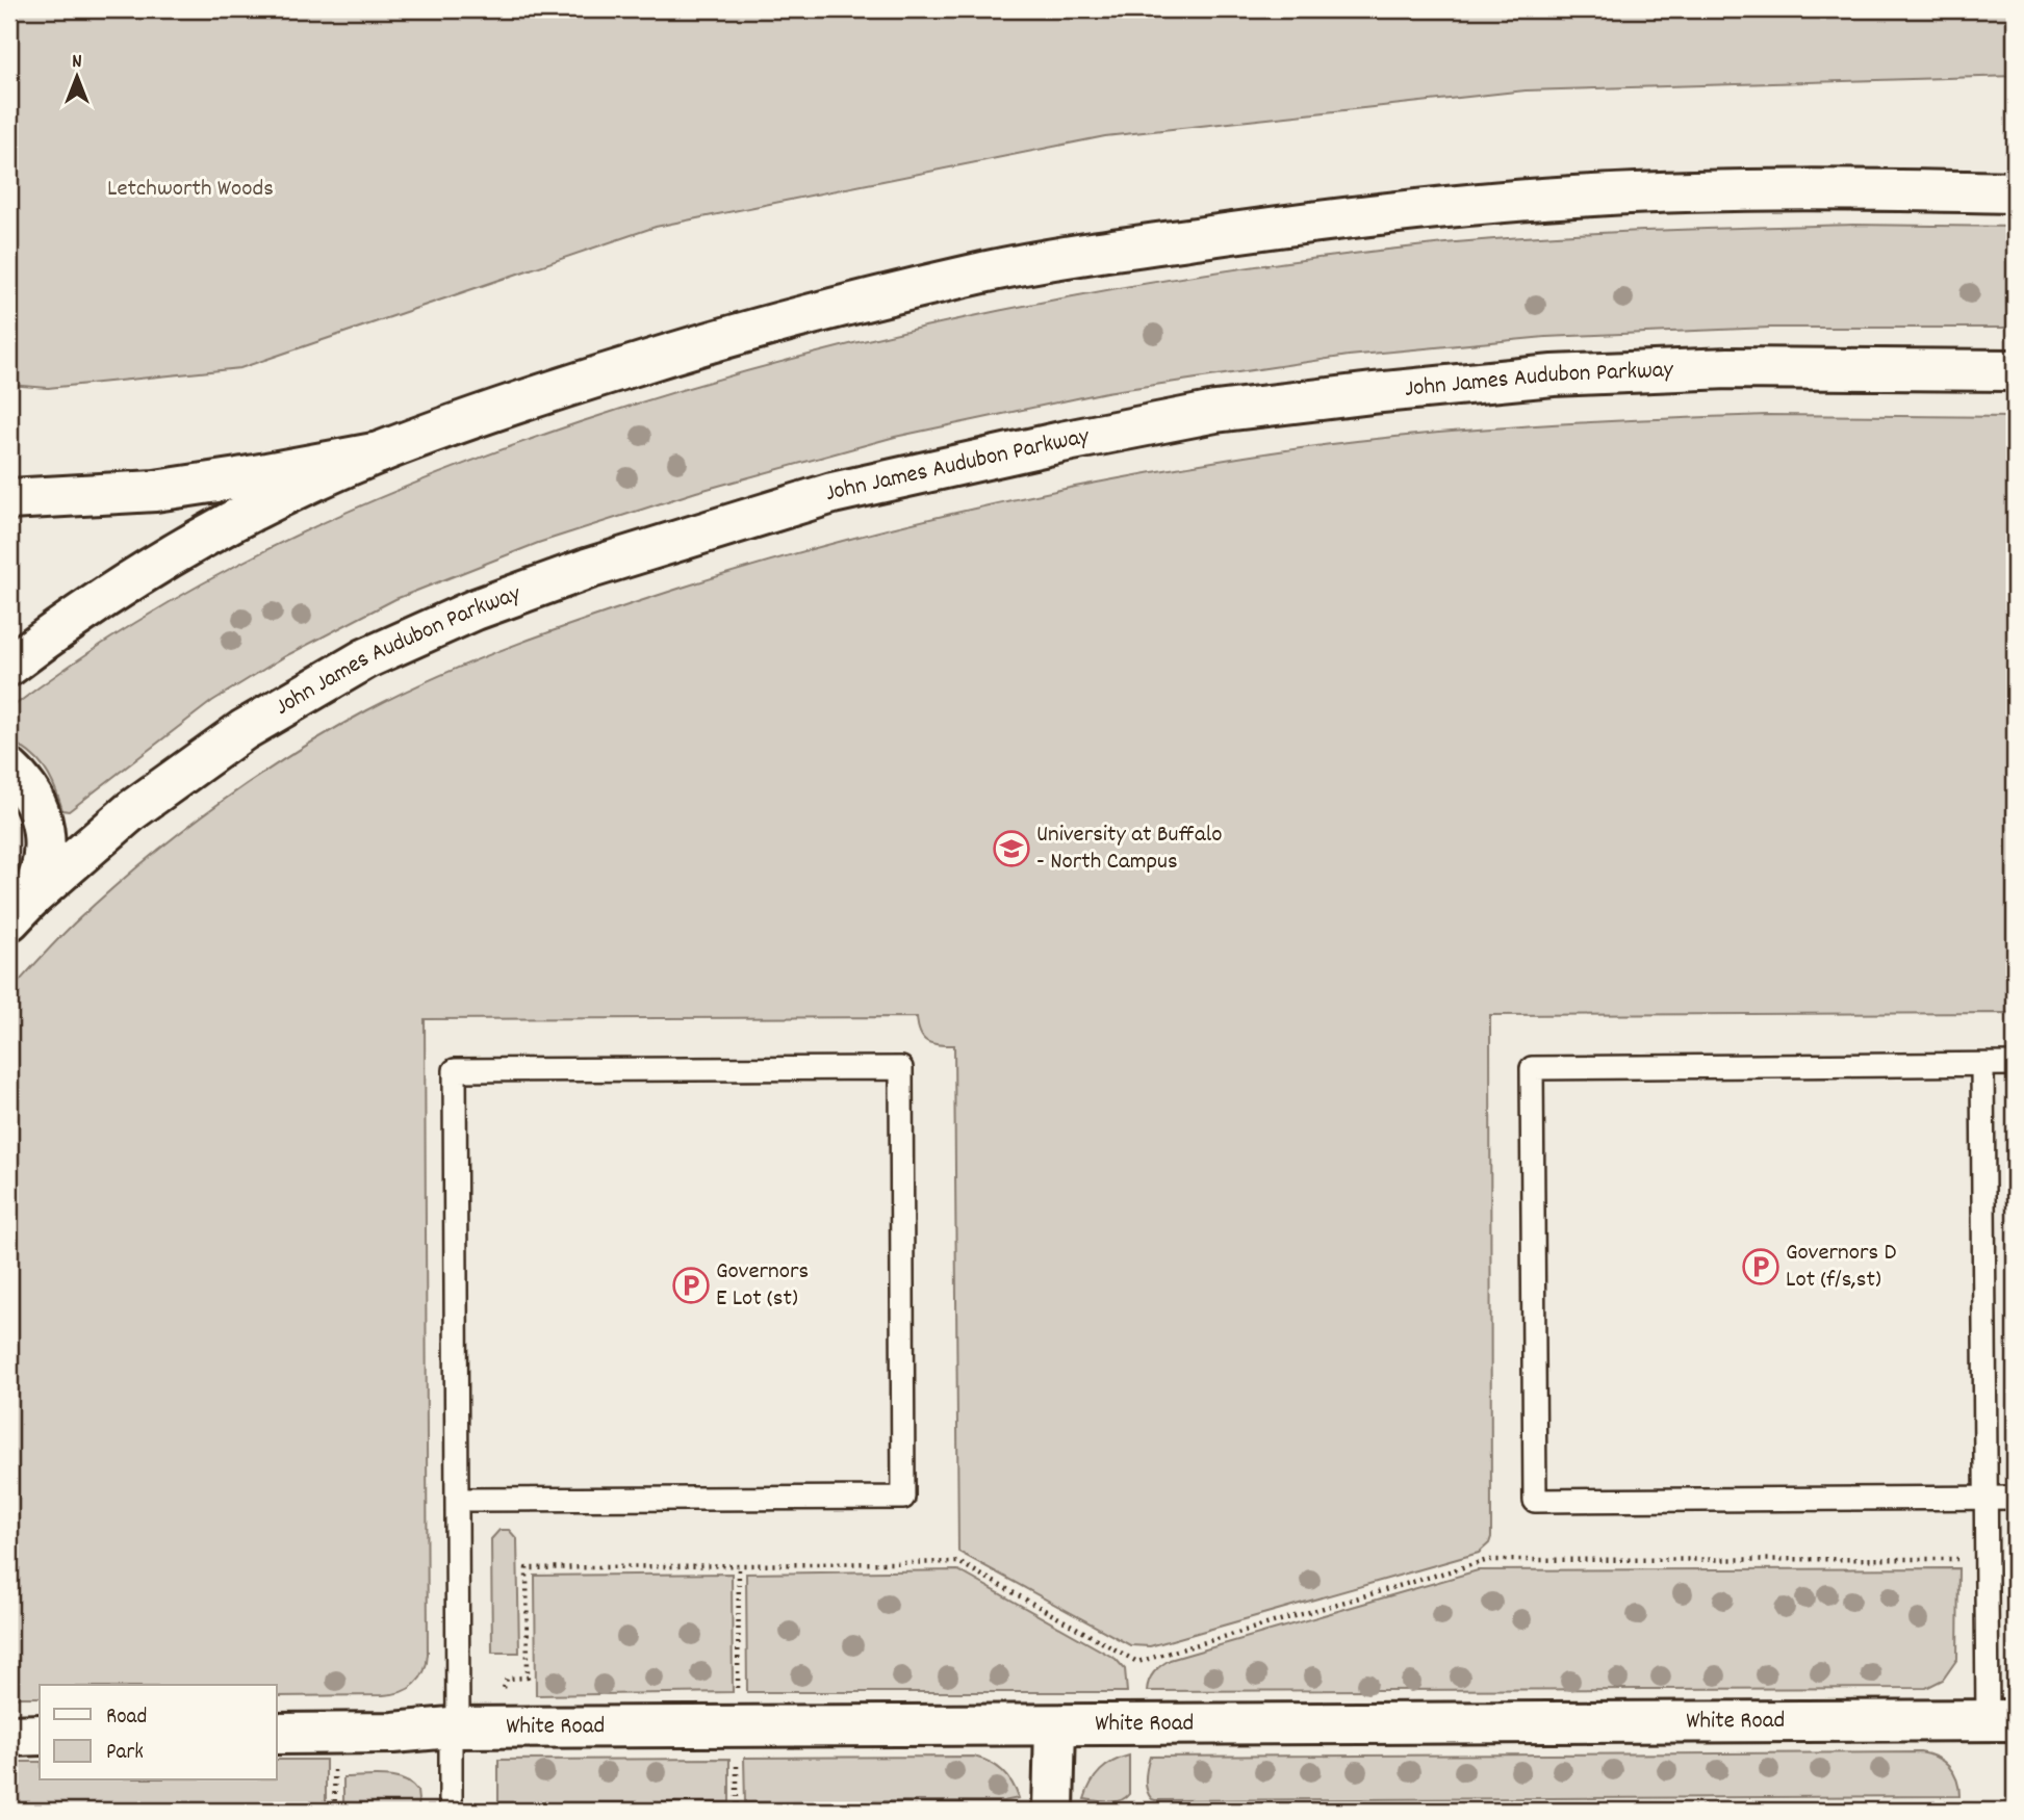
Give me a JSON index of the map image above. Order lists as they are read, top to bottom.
{
  "streets": {
    "main road": ["John James Audubon Parkway", "White Road"]
  },
  "parks": ["Letchworth Woods"],
  "places": {
    "school or university": ["University at Buffalo - North Campus"],
    "parking": ["Governors D Lot (f/s,st)", "Governors E Lot (st)"]
  },
  "legend": ["Road", "Park"],
  "north": "top"
}
